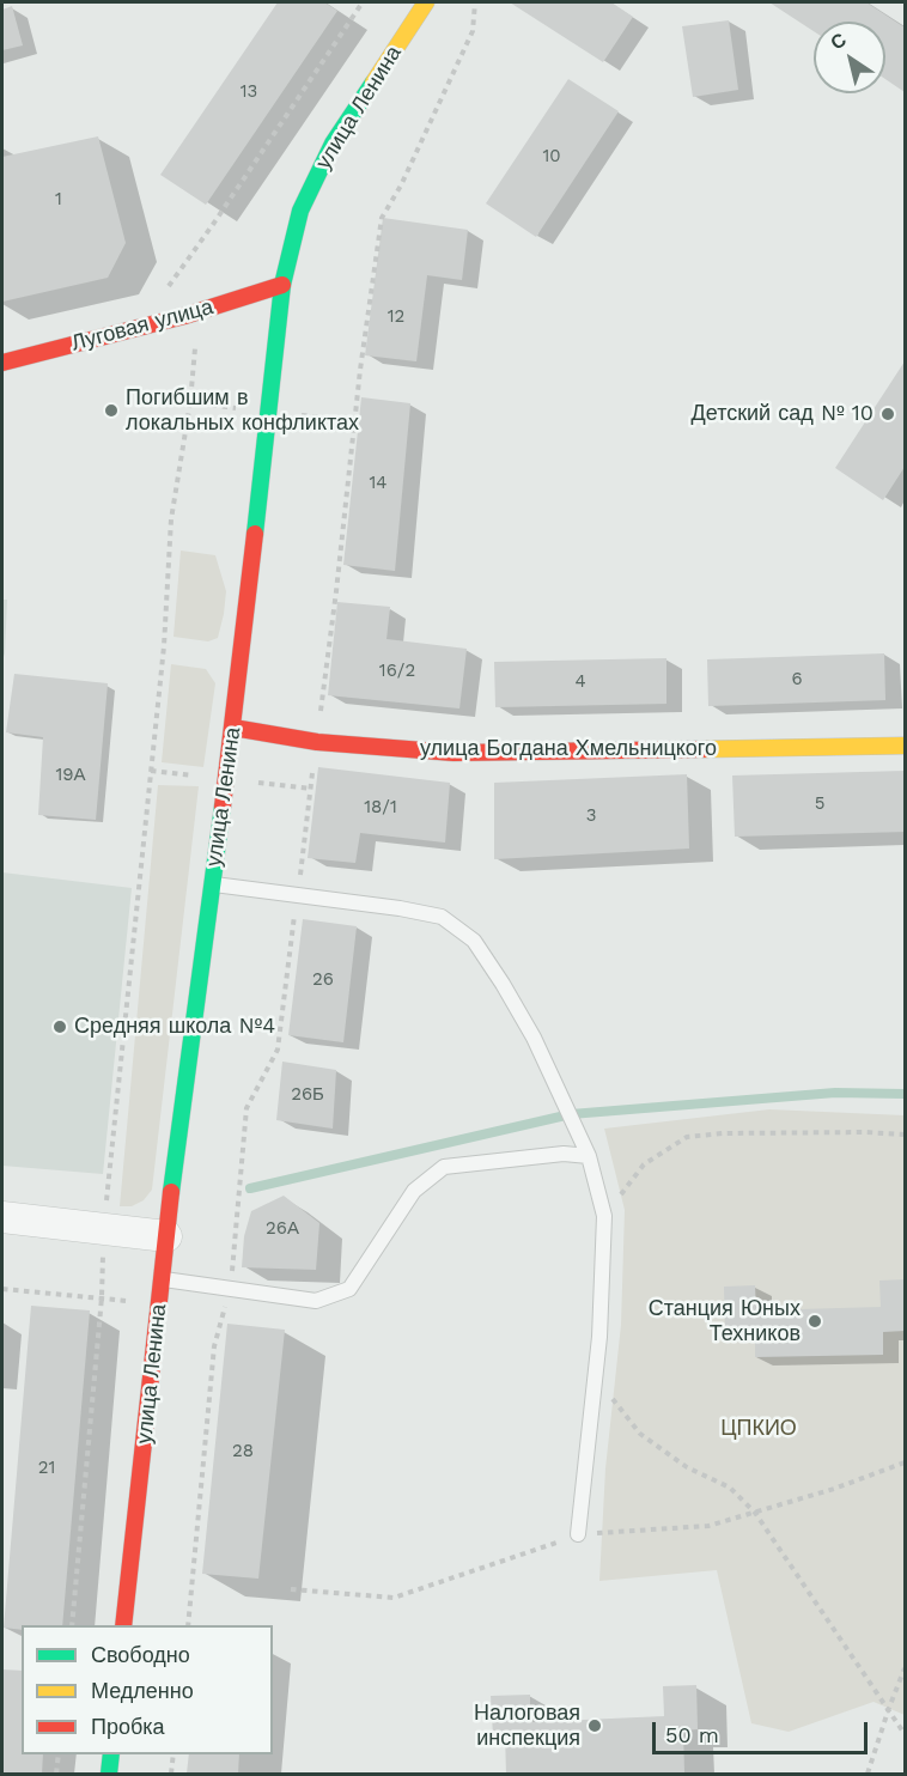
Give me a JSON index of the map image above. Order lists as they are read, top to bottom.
{
  "streets": {
    "street": ["улица Ленина", "Луговая улица", "улица Богдана Хмельницкого"]
  },
  "crossings": [
    ["улица Ленина", "Луговая улица"],
    ["улица Ленина", "улица Богдана Хмельницкого"]
  ],
  "parks": ["ЦПКИО"],
  "places": [
    "Погибшим в локальных конфликтах",
    "Детский сад № 10",
    "Средняя школа №4",
    "Станция Юных Техников",
    "Налоговая инспекция"
  ],
  "house_numbers": [
    "13",
    "10",
    "1",
    "12",
    "14",
    "16/2",
    "6",
    "4",
    "19А",
    "5",
    "18/1",
    "3",
    "26",
    "26Б",
    "26А",
    "28",
    "21"
  ],
  "legend": ["Свободно", "Медленно", "Пробка"],
  "scale_bar": "50 m",
  "north": "top left"
}
